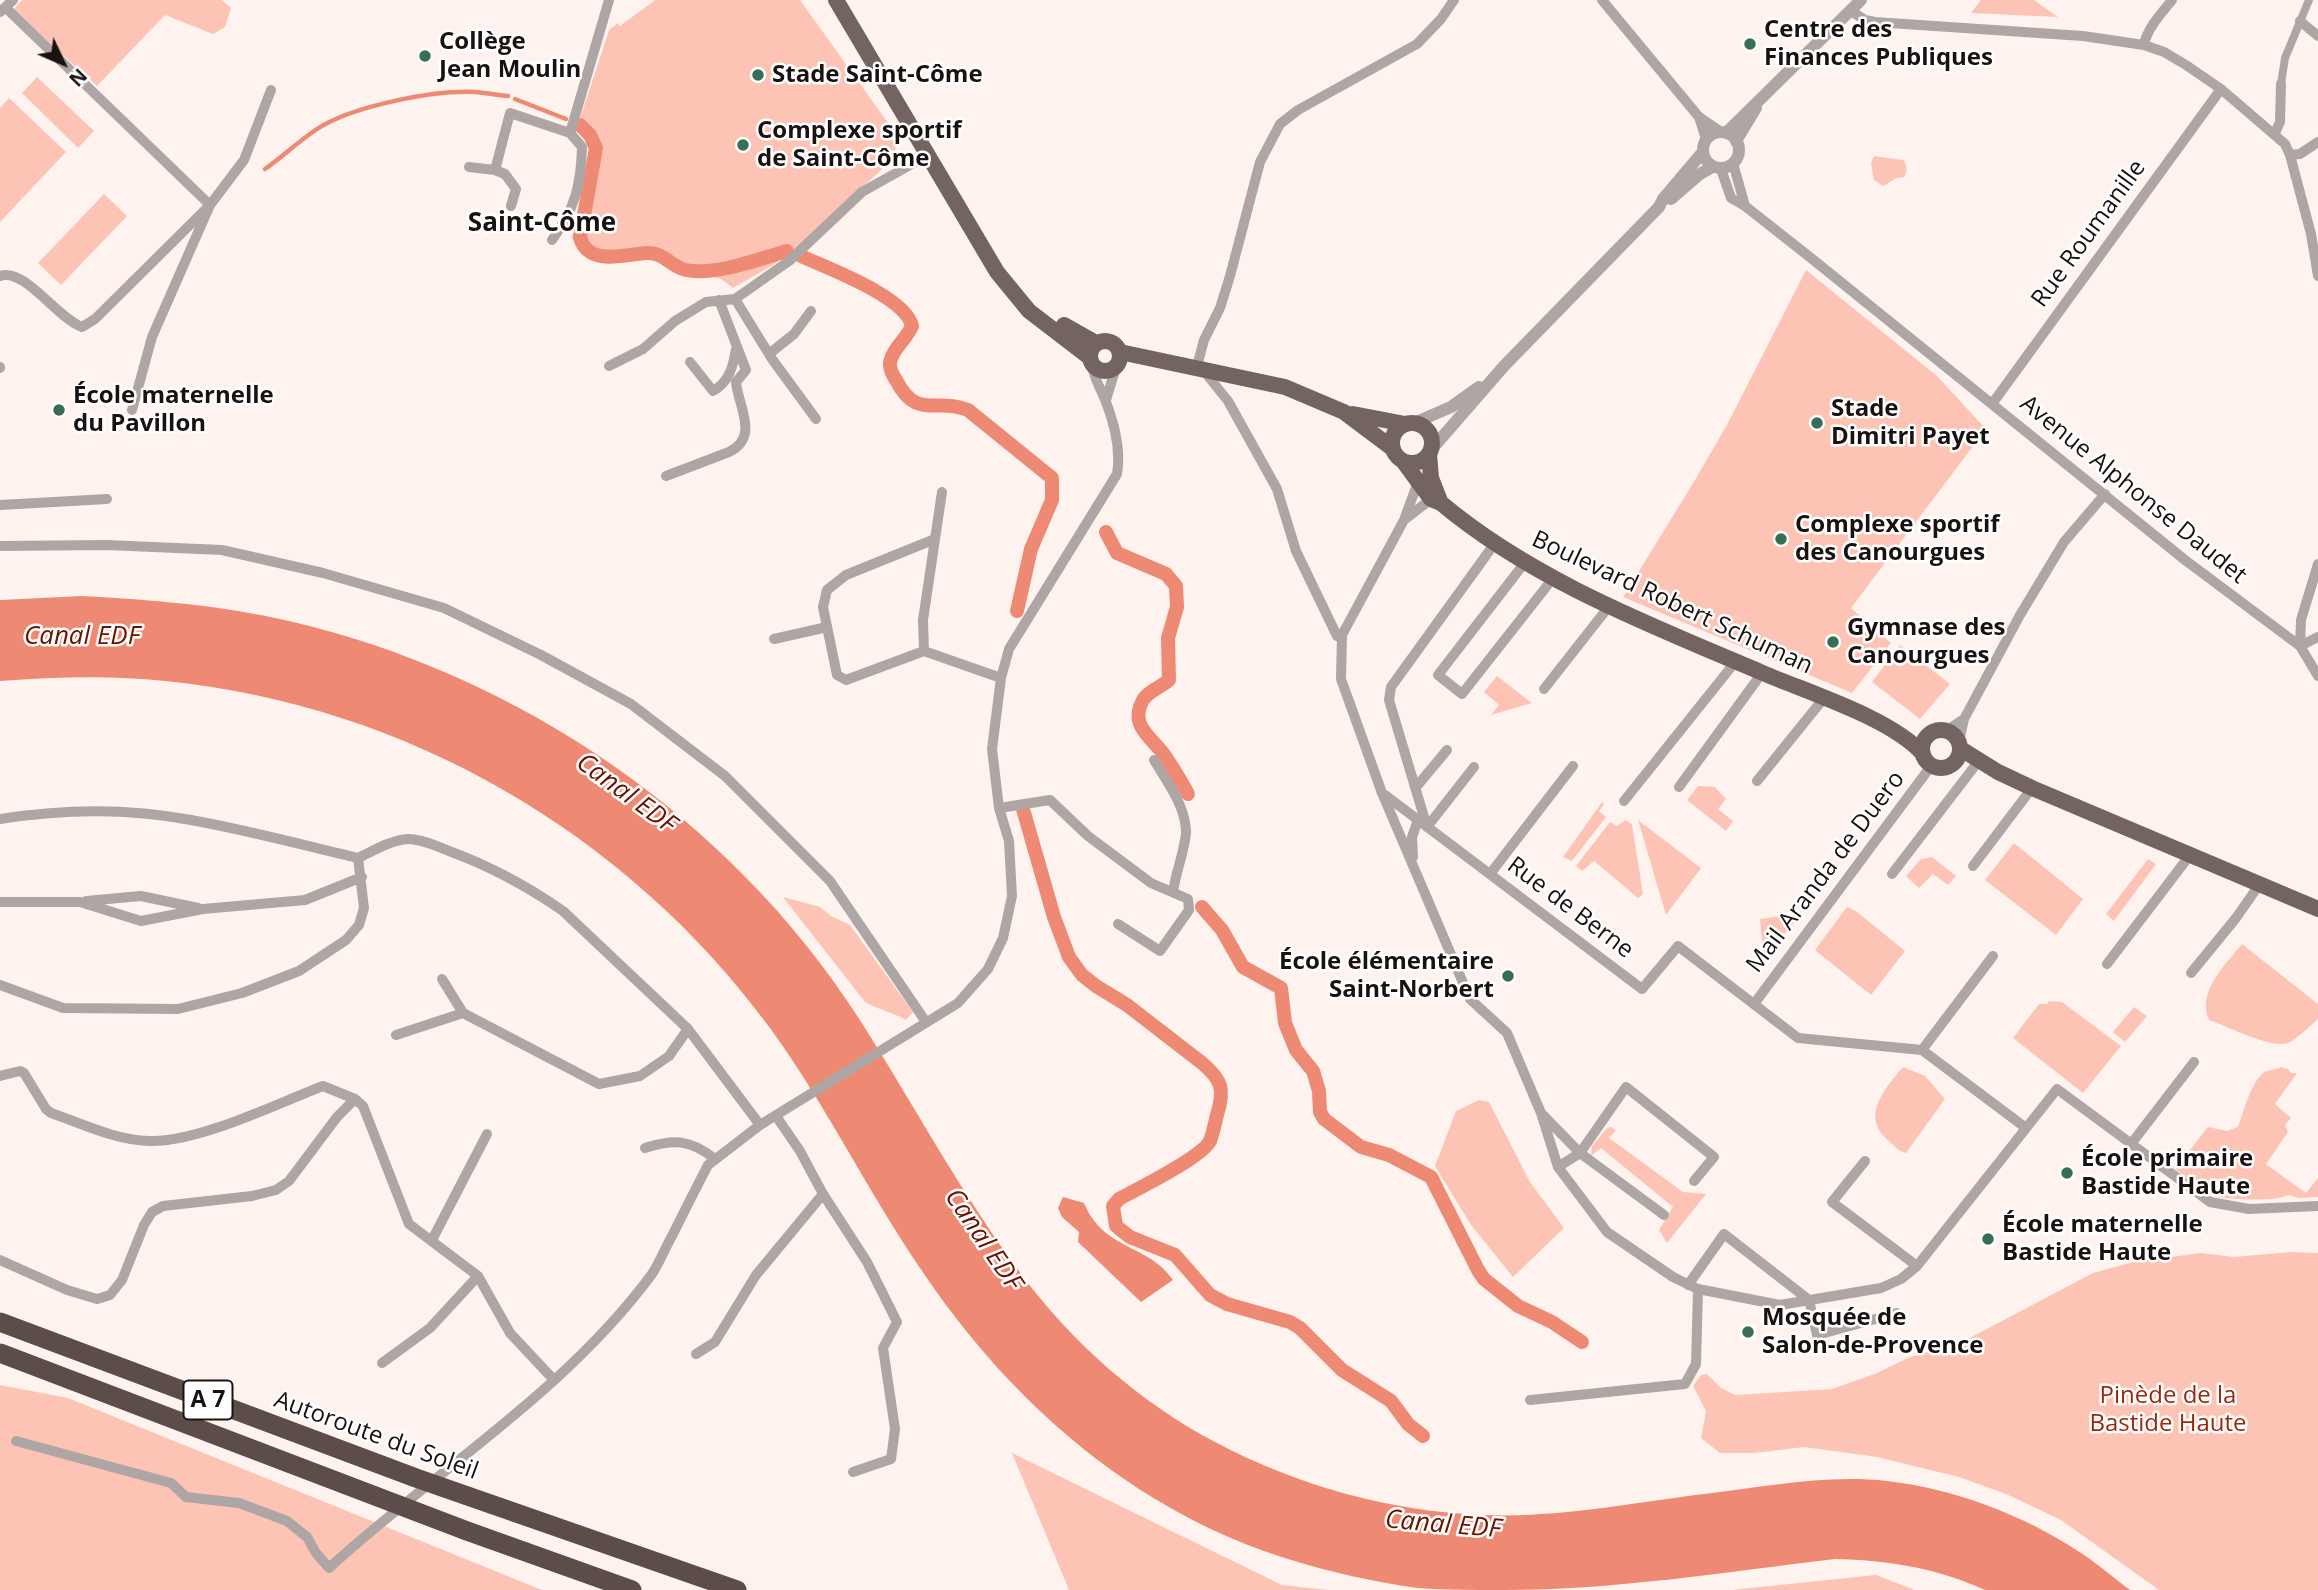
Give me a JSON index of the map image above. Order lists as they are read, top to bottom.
{
  "streets": {
    "highway": ["A 7", "Autoroute du Soleil"],
    "main road": ["Boulevard Robert Schuman"],
    "street": [
      "Rue Roumanille",
      "Avenue Alphonse Daudet",
      "Mail Aranda de Duero",
      "Rue de Berne"
    ]
  },
  "crossings": [
    ["Rue Roumanille", "Avenue Alphonse Daudet"],
    ["Boulevard Robert Schuman", "Mail Aranda de Duero"],
    ["Mail Aranda de Duero", "Rue de Berne"]
  ],
  "districts": ["Saint-Côme"],
  "water": ["Canal EDF"],
  "parks": ["Pinède de la Bastide Haute"],
  "places": [
    "Centre des Finances Publiques",
    "Collège Jean Moulin",
    "Stade Saint-Côme",
    "Complexe sportif de Saint-Côme",
    "École maternelle du Pavillon",
    "Stade Dimitri Payet",
    "Complexe sportif des Canourgues",
    "Gymnase des Canourgues",
    "École élémentaire Saint-Norbert",
    "École primaire Bastide Haute",
    "École maternelle Bastide Haute",
    "Mosquée de Salon-de-Provence"
  ],
  "north": "bottom right"
}
